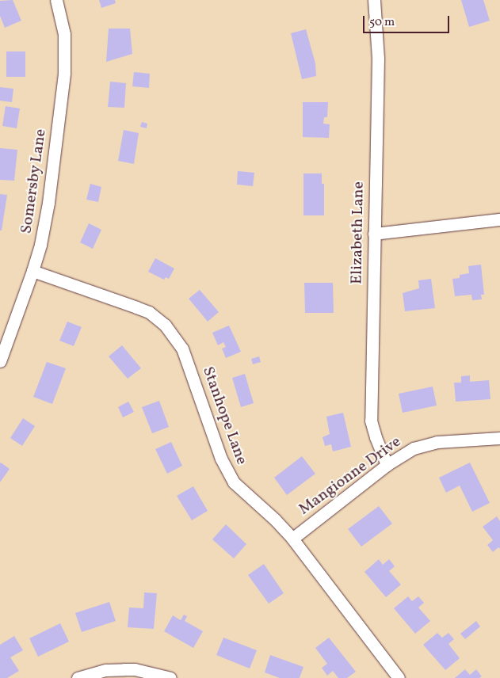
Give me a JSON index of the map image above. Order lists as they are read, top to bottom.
{
  "streets": {
    "street": [
      "Somersby Lane",
      "Elizabeth Lane",
      "Stanhope Lane",
      "Mangionne Drive"
    ]
  },
  "crossings": [
    ["Somersby Lane", "Stanhope Lane"],
    ["Elizabeth Lane", "Mangionne Drive"],
    ["Stanhope Lane", "Mangionne Drive"]
  ],
  "scale_bar": "50 m"
}
